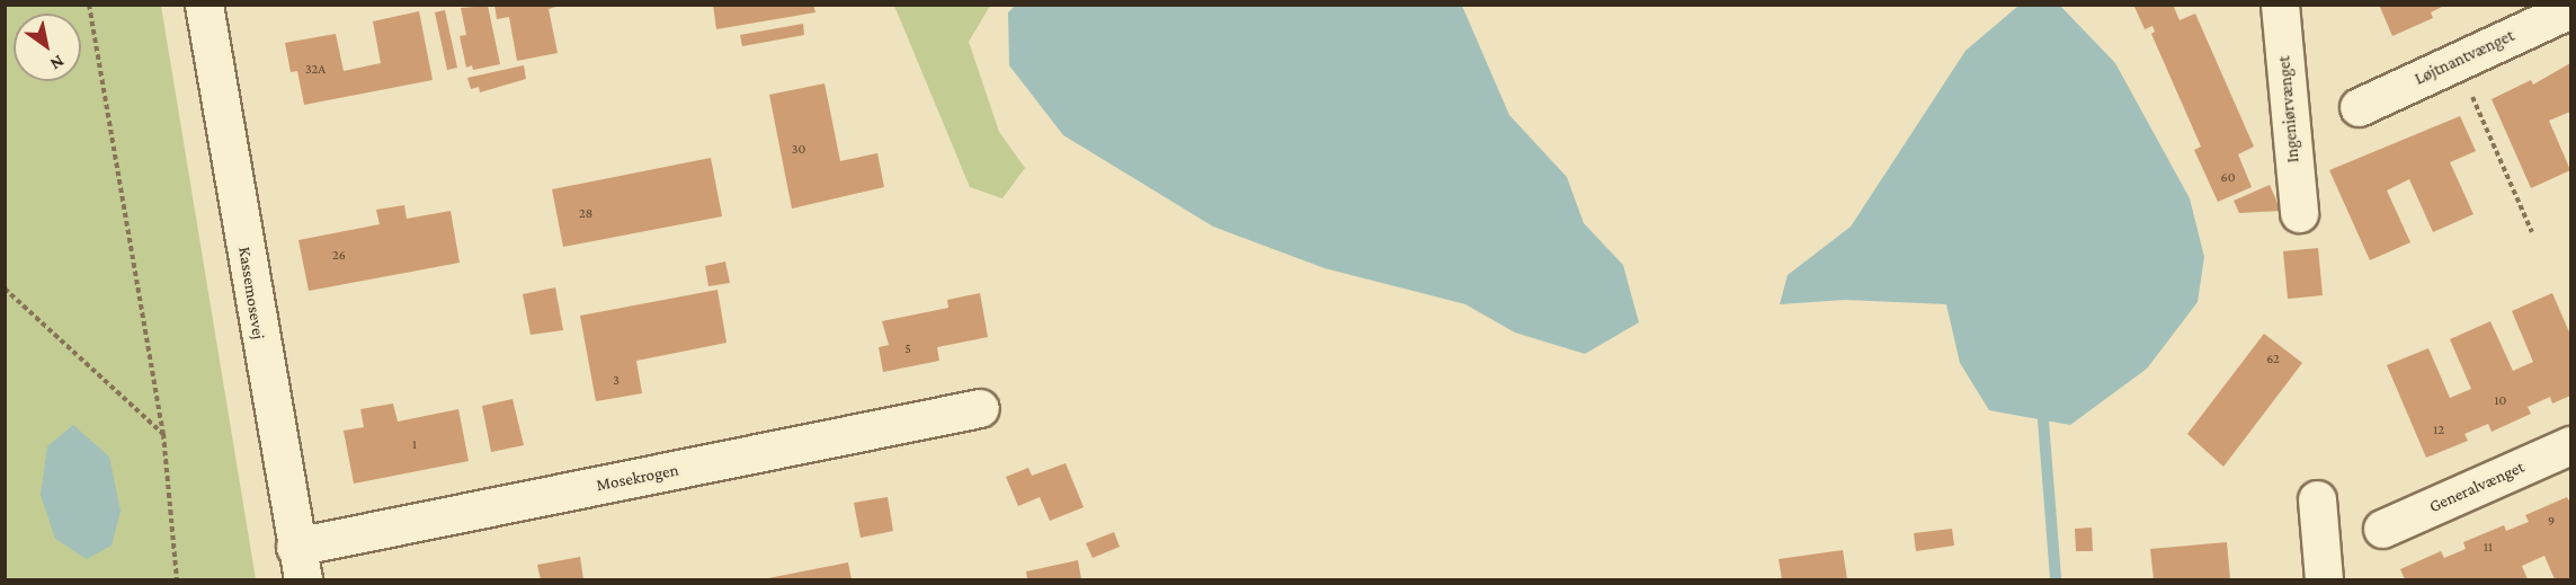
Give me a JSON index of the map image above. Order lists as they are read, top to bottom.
{
  "streets": {
    "street": [
      "Løjtnantvænget",
      "Ingeniørvænget",
      "Kassemosevej",
      "Mosekrogen",
      "Generalvænget"
    ]
  },
  "crossings": [
    ["Kassemosevej", "Mosekrogen"]
  ],
  "house_numbers": [
    "32A",
    "30",
    "60",
    "28",
    "26",
    "5",
    "62",
    "3",
    "10",
    "12",
    "1",
    "9",
    "11"
  ],
  "north": "bottom right"
}
